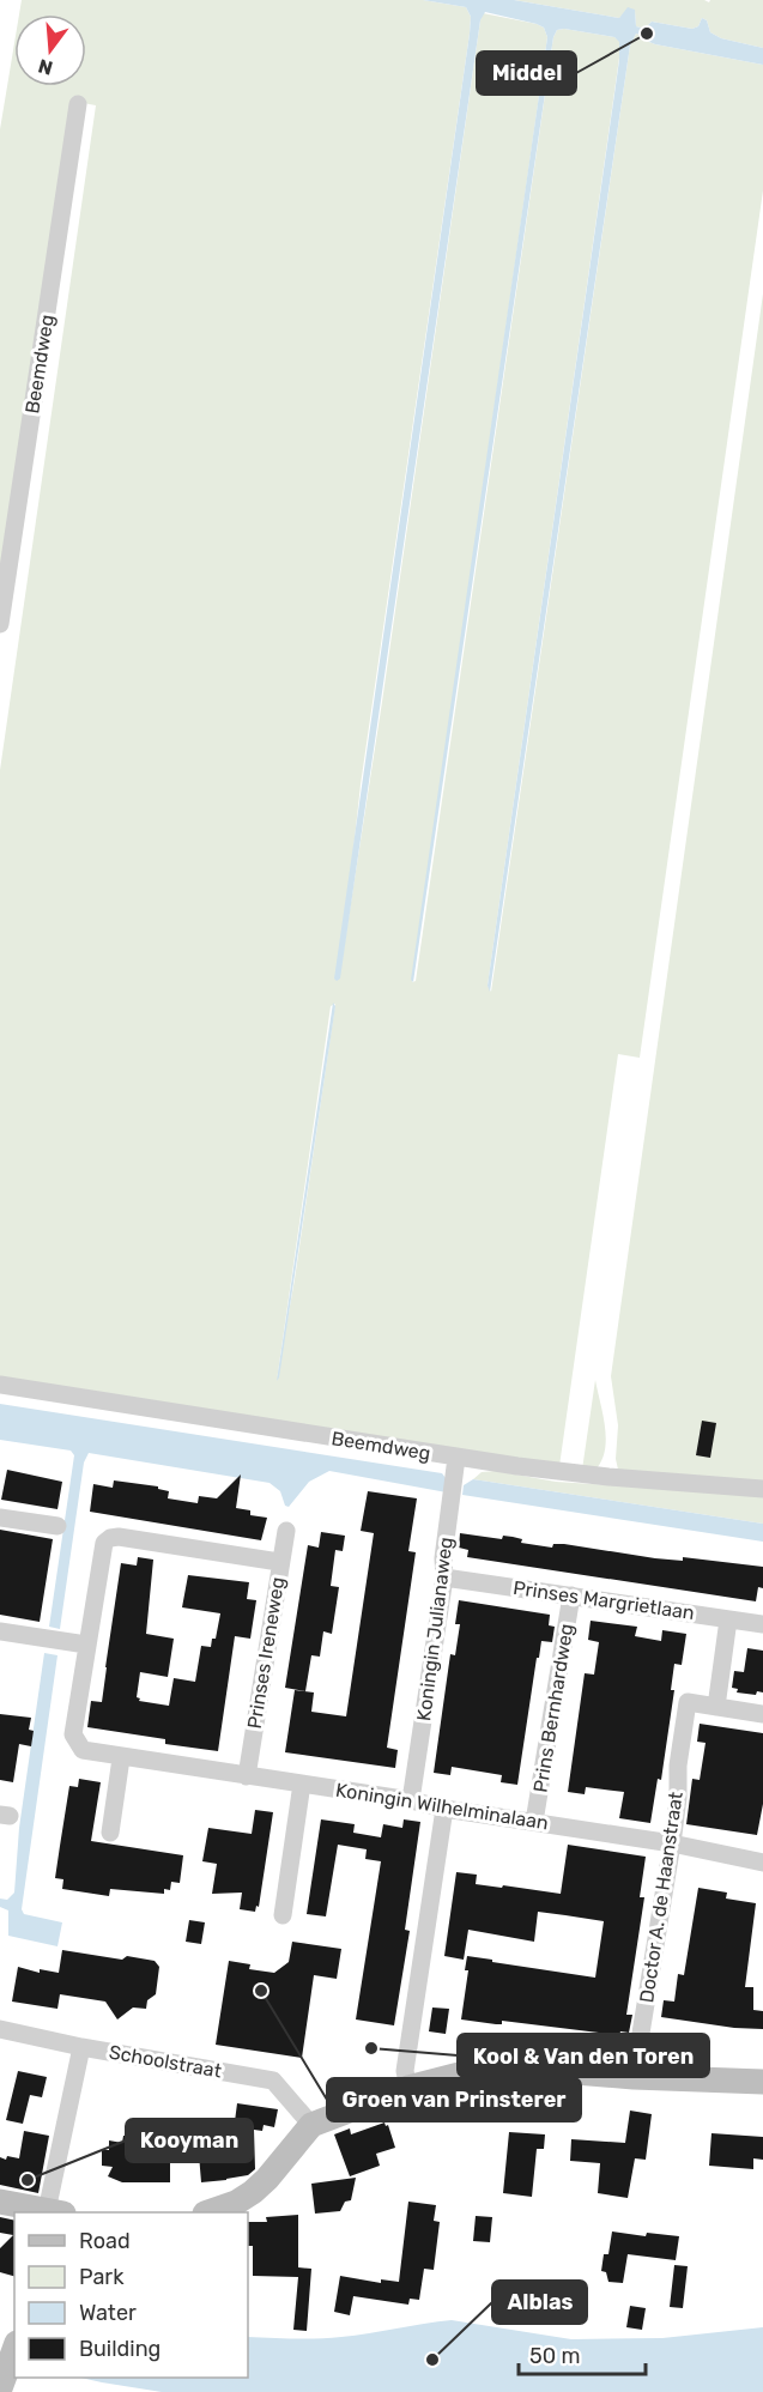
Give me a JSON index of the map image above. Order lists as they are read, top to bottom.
{
  "streets": {
    "street": [
      "Beemdweg",
      "Prinses Margrietlaan",
      "Koningin Julianaweg",
      "Prinses Ireneweg",
      "Prins Bernhardweg",
      "Koningin Wilhelminalaan",
      "Doctor A. de Haanstraat",
      "Schoolstraat"
    ]
  },
  "crossings": [
    ["Beemdweg", "Koningin Julianaweg"],
    ["Prinses Margrietlaan", "Koningin Julianaweg"],
    ["Prinses Margrietlaan", "Prins Bernhardweg"],
    ["Koningin Julianaweg", "Koningin Wilhelminalaan"],
    ["Prinses Ireneweg", "Koningin Wilhelminalaan"],
    ["Prins Bernhardweg", "Koningin Wilhelminalaan"],
    ["Koningin Wilhelminalaan", "Doctor A. de Haanstraat"]
  ],
  "places": [
    "Middel",
    "Groen van Prinsterer",
    "Kool & Van den Toren",
    "Kooyman",
    "Alblas"
  ],
  "legend": [
    "Road",
    "Park",
    "Water",
    "Building"
  ],
  "scale_bar": "50 m",
  "north": "bottom"
}
